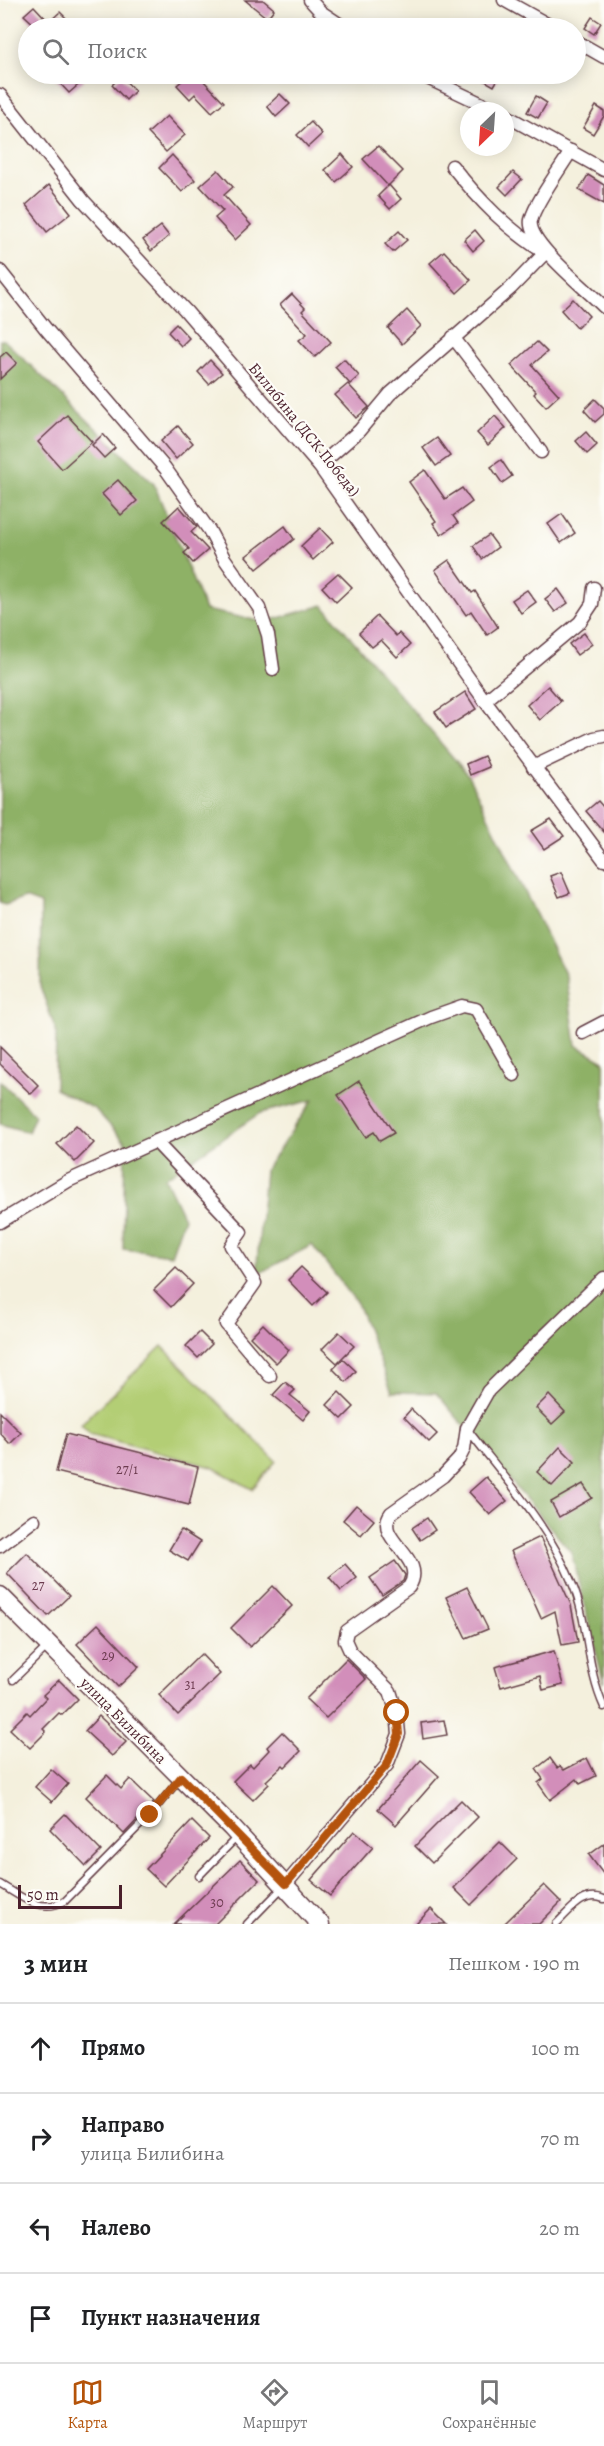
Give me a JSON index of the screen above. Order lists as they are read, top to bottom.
{
  "streets": {
    "main road": ["улица Билибина"],
    "street": ["Билибина (ДСК Победа)"]
  },
  "house_numbers": [
    "27/1",
    "27",
    "29",
    "31",
    "30"
  ],
  "scale_bar": "50 m",
  "north": "bottom left",
  "page": {
    "search": "Поиск",
    "scale": "50 m",
    "heading": ["3 мин", "Пешком · 190 m"],
    "list": [
      ["Прямо", "100 m"],
      ["Направо", "улица Билибина", "70 m"],
      ["Налево", "20 m"],
      "Пункт назначения"
    ],
    "nav": ["Карта", "Маршрут", "Сохранённые"]
  }
}
